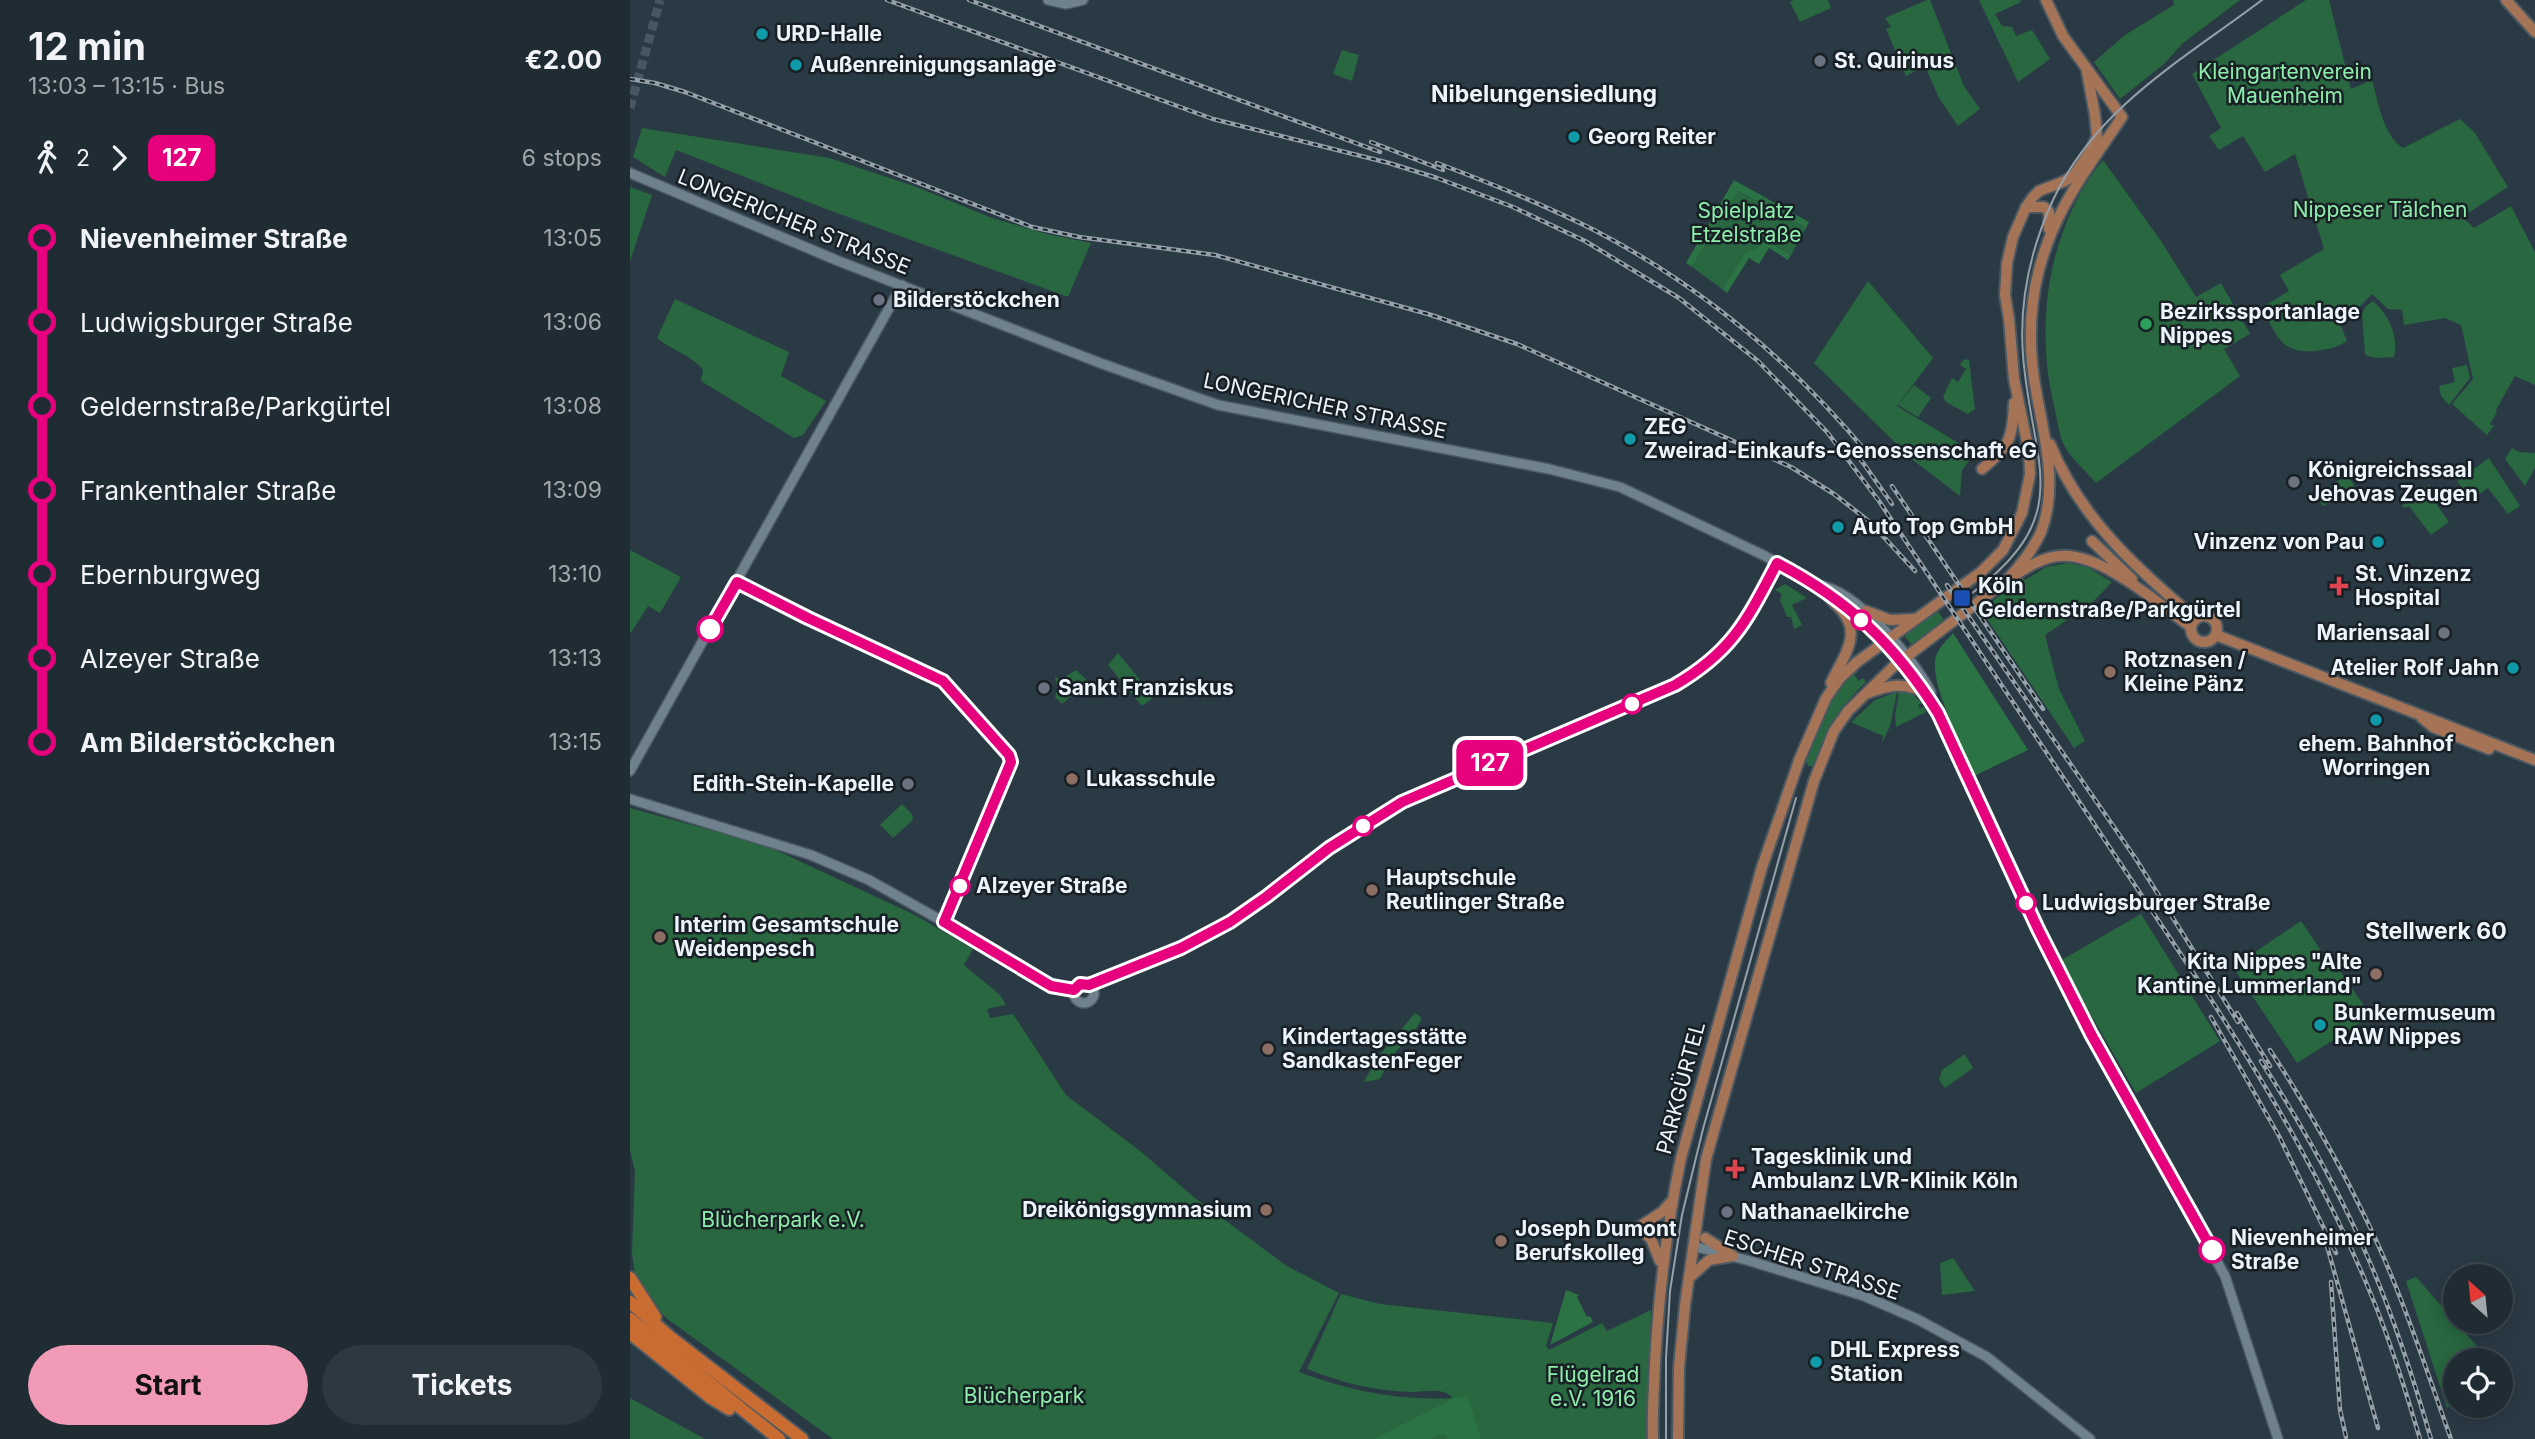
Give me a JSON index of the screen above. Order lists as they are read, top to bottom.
{
  "streets": {
    "main road": ["PARKGÜRTEL"],
    "street": ["LONGERICHER STRASSE", "ESCHER STRASSE"]
  },
  "crossings": [
    ["LONGERICHER STRASSE", "PARKGÜRTEL"],
    ["PARKGÜRTEL", "ESCHER STRASSE"]
  ],
  "districts": ["Nibelungensiedlung", "Stellwerk 60"],
  "parks": [
    "Kleingartenverein Mauenheim",
    "Nippeser Tälchen",
    "Spielplatz Etzelstraße",
    "Blücherpark e.V.",
    "Flügelrad e.V. 1916",
    "Blücherpark"
  ],
  "places": {
    "other": [
      "URD-Halle",
      "St. Quirinus",
      "Außenreinigungsanlage",
      "Georg Reiter",
      "Bilderstöckchen",
      "Bezirkssportanlage Nippes",
      "ZEG Zweirad-Einkaufs-Genossenschaft eG",
      "Königreichssaal Jehovas Zeugen",
      "Auto Top GmbH",
      "Vinzenz von Pau",
      "Mariensaal",
      "Atelier Rolf Jahn",
      "Rotznasen / Kleine Pänz",
      "Sankt Franziskus",
      "ehem. Bahnhof Worringen",
      "Lukasschule",
      "Edith-Stein-Kapelle",
      "Alzeyer Straße",
      "Hauptschule Reutlinger Straße",
      "Ludwigsburger Straße",
      "Interim Gesamtschule Weidenpesch",
      "Kita Nippes \"Alte Kantine Lummerland\"",
      "Bunkermuseum RAW Nippes",
      "Kindertagesstätte SandkastenFeger",
      "Dreikönigsgymnasium",
      "Nathanaelkirche",
      "Joseph Dumont Berufskolleg",
      "Nievenheimer Straße",
      "DHL Express Station"
    ],
    "health": ["St. Vinzenz Hospital", "Tagesklinik und Ambulanz LVR-Klinik Köln"],
    "transit": ["Köln Geldernstraße/Parkgürtel"]
  },
  "lines": ["bus line 127"],
  "north": "top left",
  "page": {
    "heading": ["12 min", "13:03 – 13:15 · Bus", "€2.00"],
    "on_map": "127",
    "legs": ["2", "127", "6 stops"],
    "list": [
      {
        "name": "Nievenheimer Straße",
        "value": "13:05"
      },
      {
        "name": "Ludwigsburger Straße",
        "value": "13:06"
      },
      {
        "name": "Geldernstraße/Parkgürtel",
        "value": "13:08"
      },
      {
        "name": "Frankenthaler Straße",
        "value": "13:09"
      },
      {
        "name": "Ebernburgweg",
        "value": "13:10"
      },
      {
        "name": "Alzeyer Straße",
        "value": "13:13"
      },
      {
        "name": "Am Bilderstöckchen",
        "value": "13:15"
      }
    ],
    "buttons": ["Start", "Tickets"]
  }
}
